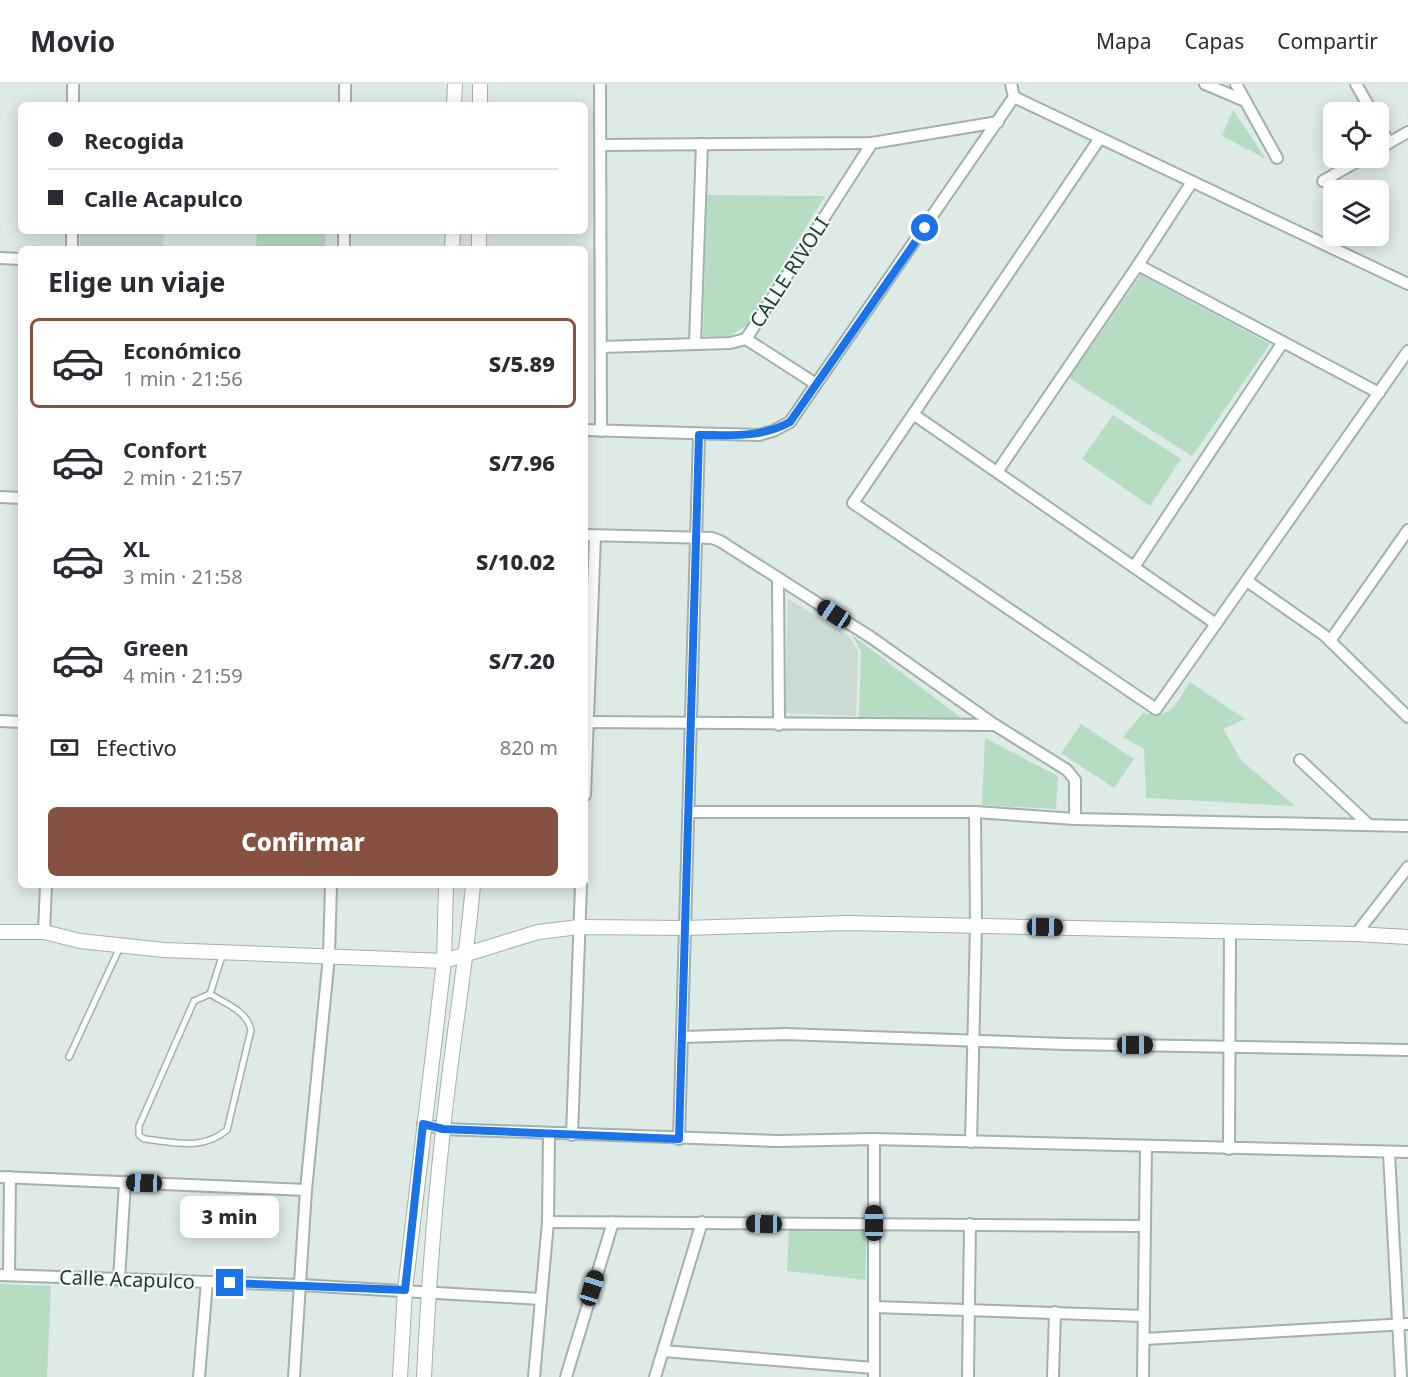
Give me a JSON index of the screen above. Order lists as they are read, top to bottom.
{
  "streets": {
    "street": ["CALLE RIVOLI", "Calle Acapulco"]
  },
  "page": {
    "header": "Movio",
    "nav": ["Mapa", "Capas", "Compartir"],
    "banner": ["Recogida", "Calle Acapulco"],
    "heading": "Elige un viaje",
    "list": [
      {
        "name": "Económico",
        "note": "1 min · 21:56",
        "value": "S/5.89"
      },
      {
        "name": "Confort",
        "note": "2 min · 21:57",
        "value": "S/7.96"
      },
      {
        "name": "XL",
        "note": "3 min · 21:58",
        "value": "S/10.02"
      },
      {
        "name": "Green",
        "note": "4 min · 21:59",
        "value": "S/7.20"
      }
    ],
    "pay": ["Efectivo", "820 m"],
    "buttons": "Confirmar",
    "bubble": "3 min"
  }
}
